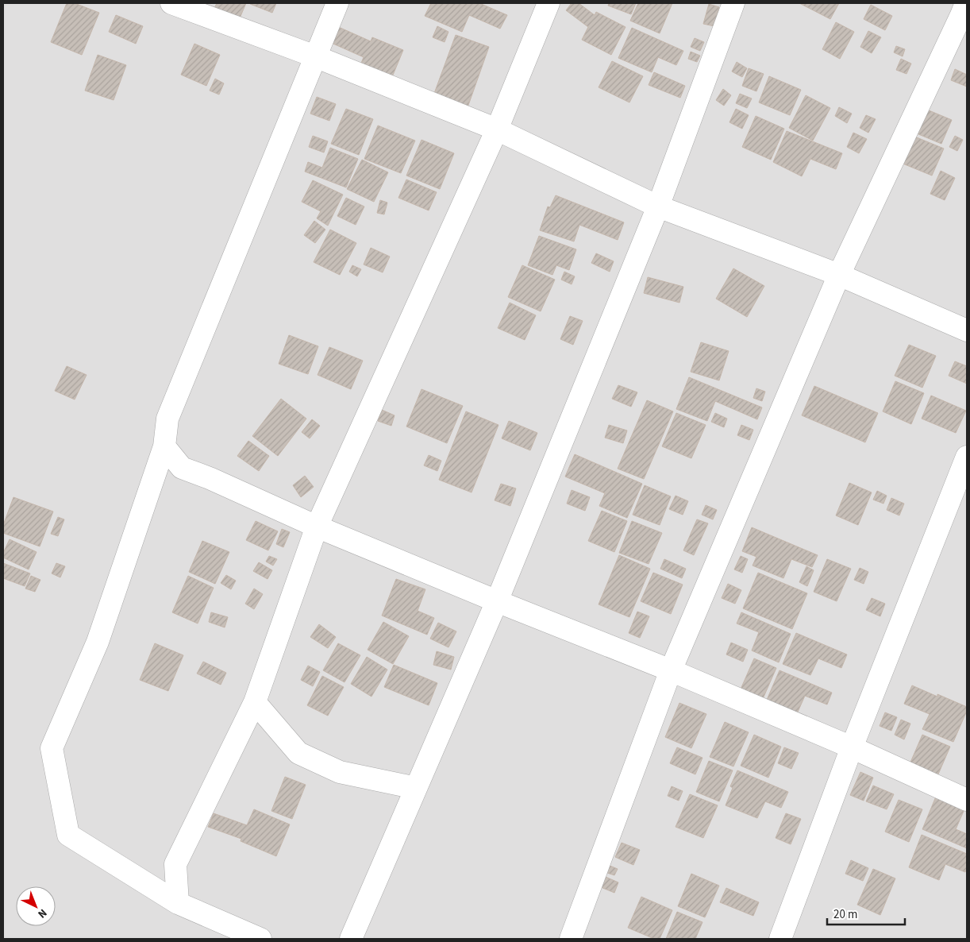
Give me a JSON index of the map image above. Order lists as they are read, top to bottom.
{
  "scale_bar": "20 m",
  "north": "bottom right"
}
